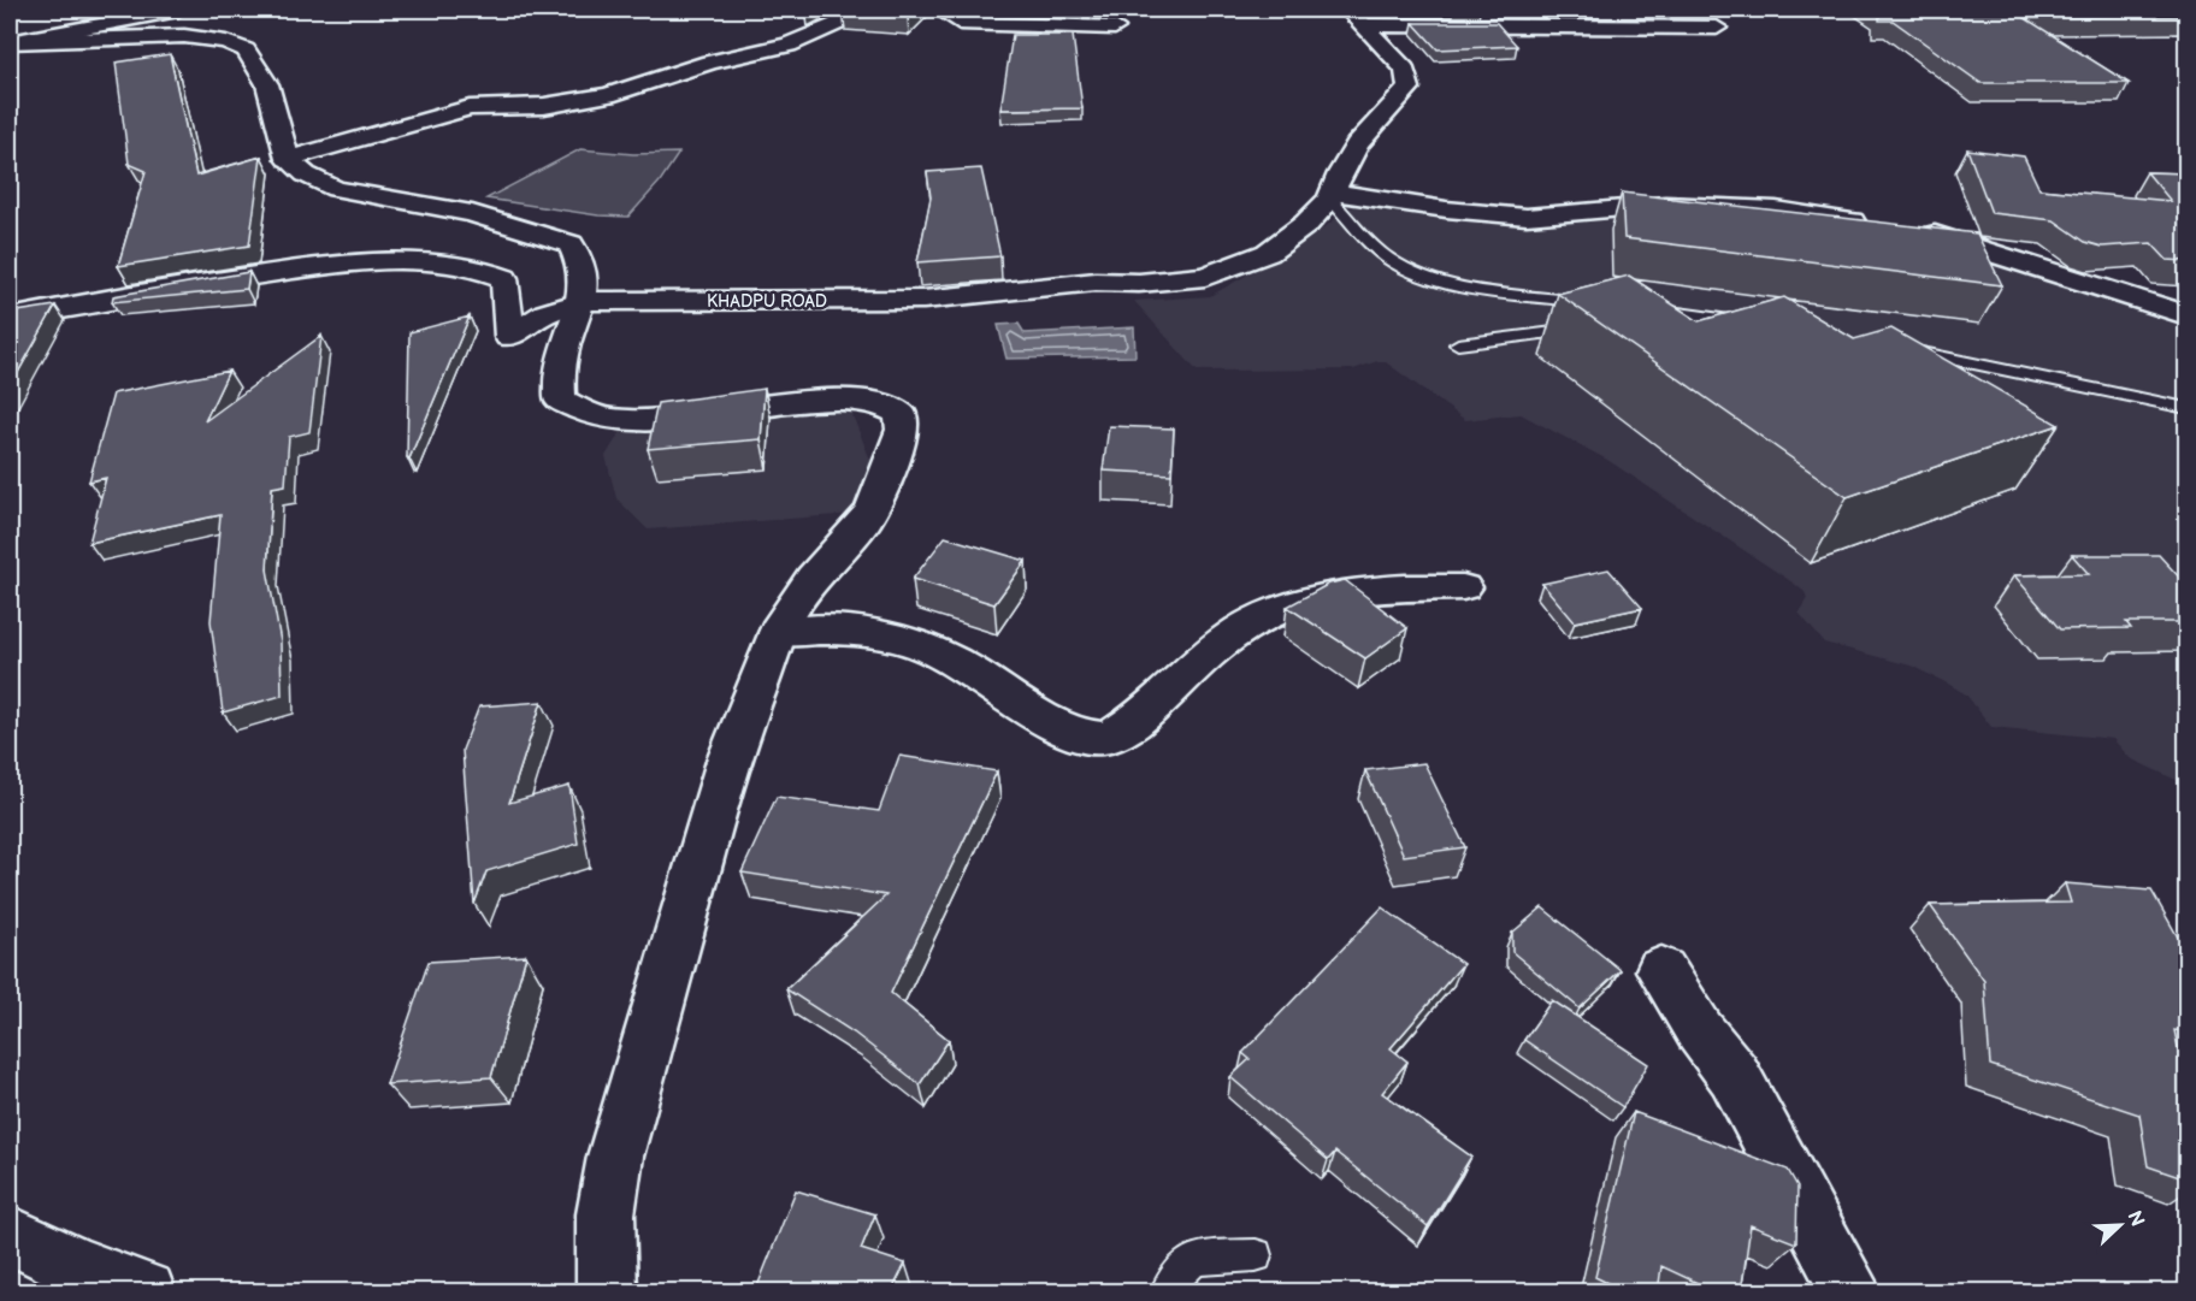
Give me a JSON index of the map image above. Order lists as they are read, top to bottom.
{
  "streets": {
    "street": ["KHADPU ROAD"]
  },
  "north": "top right"
}
